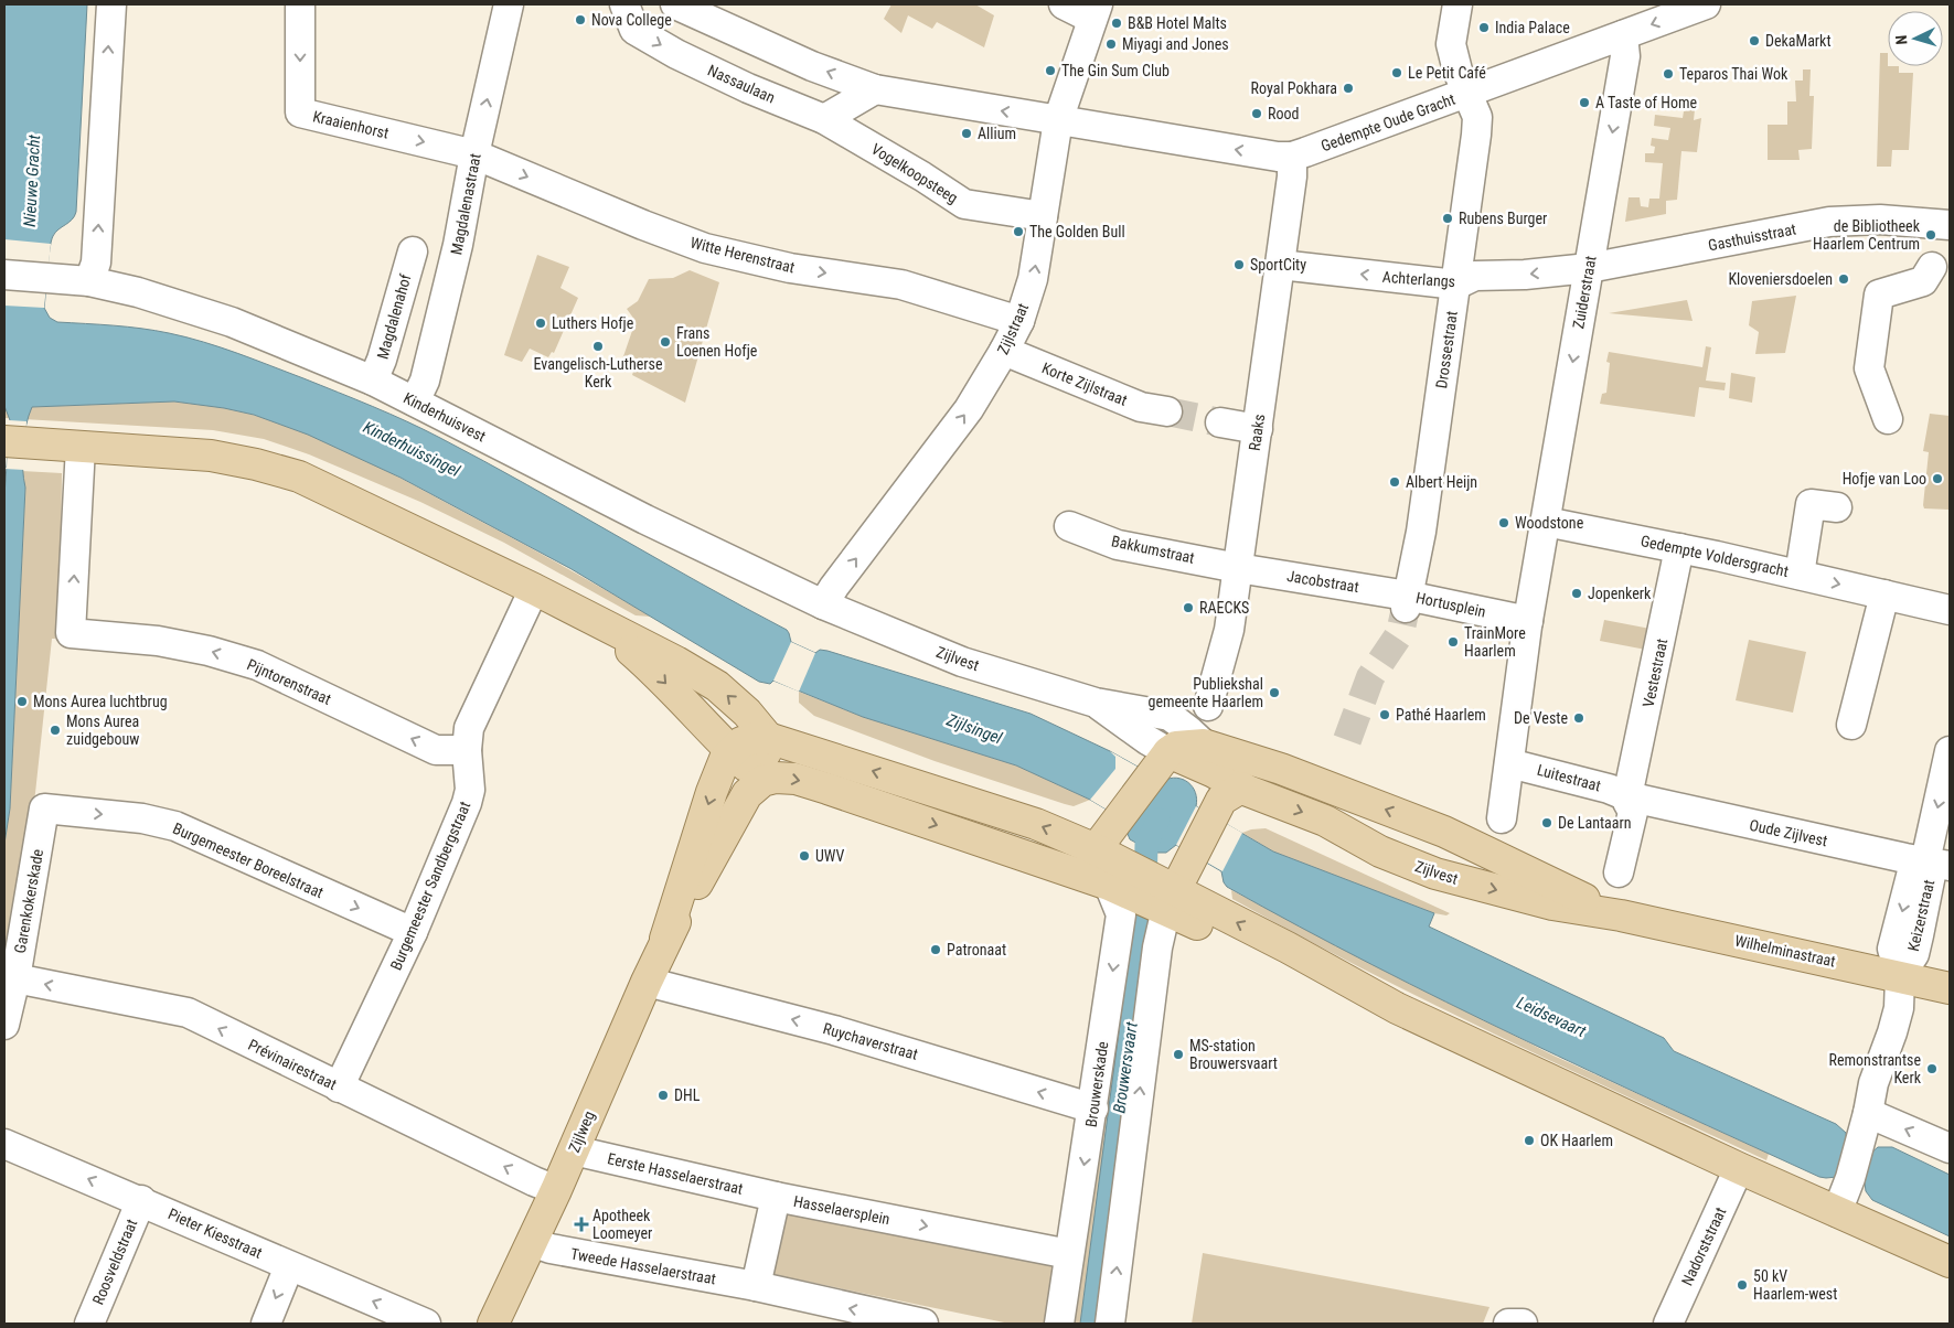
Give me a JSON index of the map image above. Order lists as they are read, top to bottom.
{
  "streets": {
    "main road": ["Zijlvest", "Wilhelminastraat", "Zijlweg"],
    "street": [
      "Nassaulaan",
      "Gedempte Oude Gracht",
      "Kraaienhorst",
      "Vogelkoopsteeg",
      "Magdalenastraat",
      "Gasthuisstraat",
      "Witte Herenstraat",
      "Achterlangs",
      "Zuiderstraat",
      "Magdalenahof",
      "Zijlstraat",
      "Drossestraat",
      "Korte Zijlstraat",
      "Kinderhuisvest",
      "Raaks",
      "Bakkumstraat",
      "Gedempte Voldersgracht",
      "Jacobstraat",
      "Hortusplein",
      "Vestestraat",
      "Pijntorenstraat",
      "Luitestraat",
      "Oude Zijlvest",
      "Burgemeester Boreelstraat",
      "Burgemeester Sandbergstraat",
      "Garenkokerskade",
      "Keizerstraat",
      "Ruychaverstraat",
      "Prévinairestraat",
      "Brouwerskade",
      "Eerste Hasselaerstraat",
      "Hasselaersplein",
      "Pieter Kiesstraat",
      "Nadorststraat",
      "Roosveldstraat",
      "Tweede Hasselaerstraat"
    ]
  },
  "crossings": [
    ["Nassaulaan", "Vogelkoopsteeg"],
    ["Gedempte Oude Gracht", "Zuiderstraat"],
    ["Gedempte Oude Gracht", "Zijlstraat"],
    ["Gedempte Oude Gracht", "Drossestraat"],
    ["Gedempte Oude Gracht", "Raaks"],
    ["Kraaienhorst", "Magdalenastraat"],
    ["Kraaienhorst", "Witte Herenstraat"],
    ["Vogelkoopsteeg", "Zijlstraat"],
    ["Magdalenastraat", "Witte Herenstraat"],
    ["Magdalenastraat", "Kinderhuisvest"],
    ["Gasthuisstraat", "Achterlangs"],
    ["Gasthuisstraat", "Zuiderstraat"],
    ["Witte Herenstraat", "Zijlstraat"],
    ["Achterlangs", "Zuiderstraat"],
    ["Achterlangs", "Drossestraat"],
    ["Achterlangs", "Raaks"],
    ["Zuiderstraat", "Gedempte Voldersgracht"],
    ["Magdalenahof", "Kinderhuisvest"],
    ["Zijlstraat", "Korte Zijlstraat"],
    ["Zijlstraat", "Kinderhuisvest"],
    ["Zijlstraat", "Zijlvest"],
    ["Drossestraat", "Jacobstraat"],
    ["Drossestraat", "Hortusplein"],
    ["Kinderhuisvest", "Zijlvest"],
    ["Raaks", "Bakkumstraat"],
    ["Raaks", "Jacobstraat"],
    ["Bakkumstraat", "Jacobstraat"],
    ["Gedempte Voldersgracht", "Vestestraat"],
    ["Jacobstraat", "Hortusplein"],
    ["Zijlvest", "Wilhelminastraat"],
    ["Vestestraat", "Luitestraat"],
    ["Vestestraat", "Oude Zijlvest"],
    ["Pijntorenstraat", "Burgemeester Sandbergstraat"],
    ["Luitestraat", "Oude Zijlvest"],
    ["Oude Zijlvest", "Keizerstraat"],
    ["Burgemeester Boreelstraat", "Burgemeester Sandbergstraat"],
    ["Burgemeester Boreelstraat", "Garenkokerskade"],
    ["Burgemeester Sandbergstraat", "Prévinairestraat"],
    ["Garenkokerskade", "Prévinairestraat"],
    ["Keizerstraat", "Wilhelminastraat"],
    ["Ruychaverstraat", "Brouwerskade"],
    ["Ruychaverstraat", "Zijlweg"],
    ["Prévinairestraat", "Zijlweg"],
    ["Brouwerskade", "Hasselaersplein"],
    ["Zijlweg", "Eerste Hasselaerstraat"],
    ["Zijlweg", "Tweede Hasselaerstraat"],
    ["Eerste Hasselaerstraat", "Hasselaersplein"],
    ["Hasselaersplein", "Tweede Hasselaerstraat"],
    ["Pieter Kiesstraat", "Roosveldstraat"]
  ],
  "one_way": [
    "Gedempte Oude Gracht",
    "Kraaienhorst",
    "Magdalenastraat",
    "Achterlangs",
    "Zuiderstraat",
    "Zijlstraat",
    "Pijntorenstraat",
    "Burgemeester Boreelstraat",
    "Keizerstraat",
    "Ruychaverstraat",
    "Prévinairestraat",
    "Pieter Kiesstraat"
  ],
  "water": [
    "Nieuwe Gracht",
    "Kinderhuissingel",
    "Zijlsingel",
    "Leidsevaart",
    "Brouwersvaart"
  ],
  "places": {
    "other": [
      "Nova College",
      "B&B Hotel Malts",
      "India Palace",
      "DekaMarkt",
      "Miyagi and Jones",
      "The Gin Sum Club",
      "Le Petit Café",
      "Teparos Thai Wok",
      "Royal Pokhara",
      "A Taste of Home",
      "Rood",
      "Allium",
      "Rubens Burger",
      "The Golden Bull",
      "de Bibliotheek Haarlem Centrum",
      "SportCity",
      "Kloveniersdoelen",
      "Luthers Hofje",
      "Frans Loenen Hofje",
      "Evangelisch-Lutherse Kerk",
      "Hofje van Loo",
      "Albert Heijn",
      "Woodstone",
      "Jopenkerk",
      "RAECKS",
      "TrainMore Haarlem",
      "Publiekshal gemeente Haarlem",
      "Mons Aurea luchtbrug",
      "Pathé Haarlem",
      "De Veste",
      "Mons Aurea zuidgebouw",
      "De Lantaarn",
      "UWV",
      "Patronaat",
      "MS-station Brouwersvaart",
      "Remonstrantse Kerk",
      "DHL",
      "OK Haarlem",
      "50 kV Haarlem-west"
    ],
    "health": ["Apotheek Loomeyer"]
  },
  "north": "left"
}
